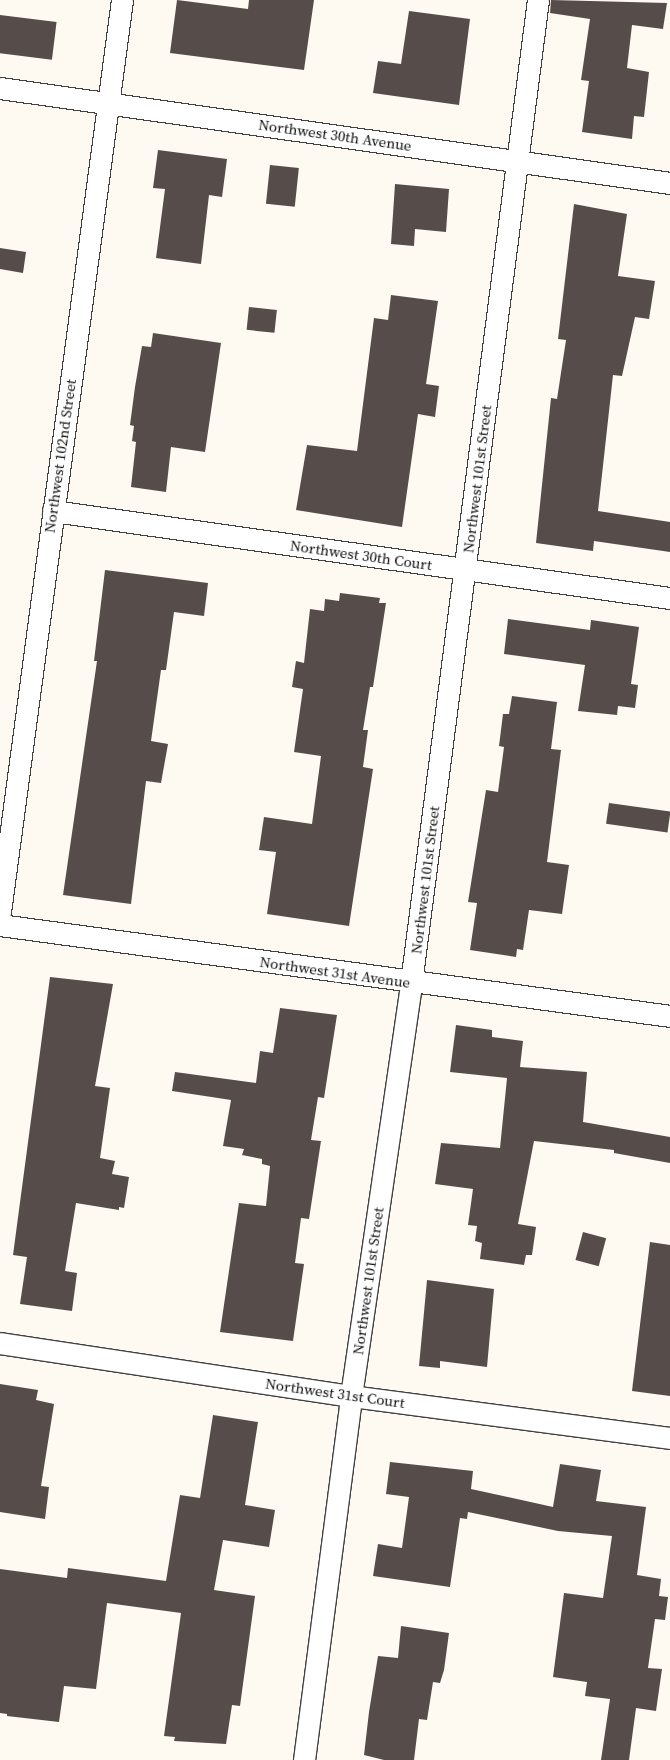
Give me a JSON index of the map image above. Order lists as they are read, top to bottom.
{
  "streets": {
    "street": [
      "Northwest 30th Avenue",
      "Northwest 102nd Street",
      "Northwest 101st Street",
      "Northwest 30th Court",
      "Northwest 31st Avenue",
      "Northwest 31st Court"
    ]
  },
  "crossings": [
    ["Northwest 30th Avenue", "Northwest 102nd Street"],
    ["Northwest 30th Avenue", "Northwest 101st Street"],
    ["Northwest 102nd Street", "Northwest 30th Court"],
    ["Northwest 101st Street", "Northwest 30th Court"],
    ["Northwest 101st Street", "Northwest 31st Avenue"],
    ["Northwest 101st Street", "Northwest 31st Court"]
  ]
}
